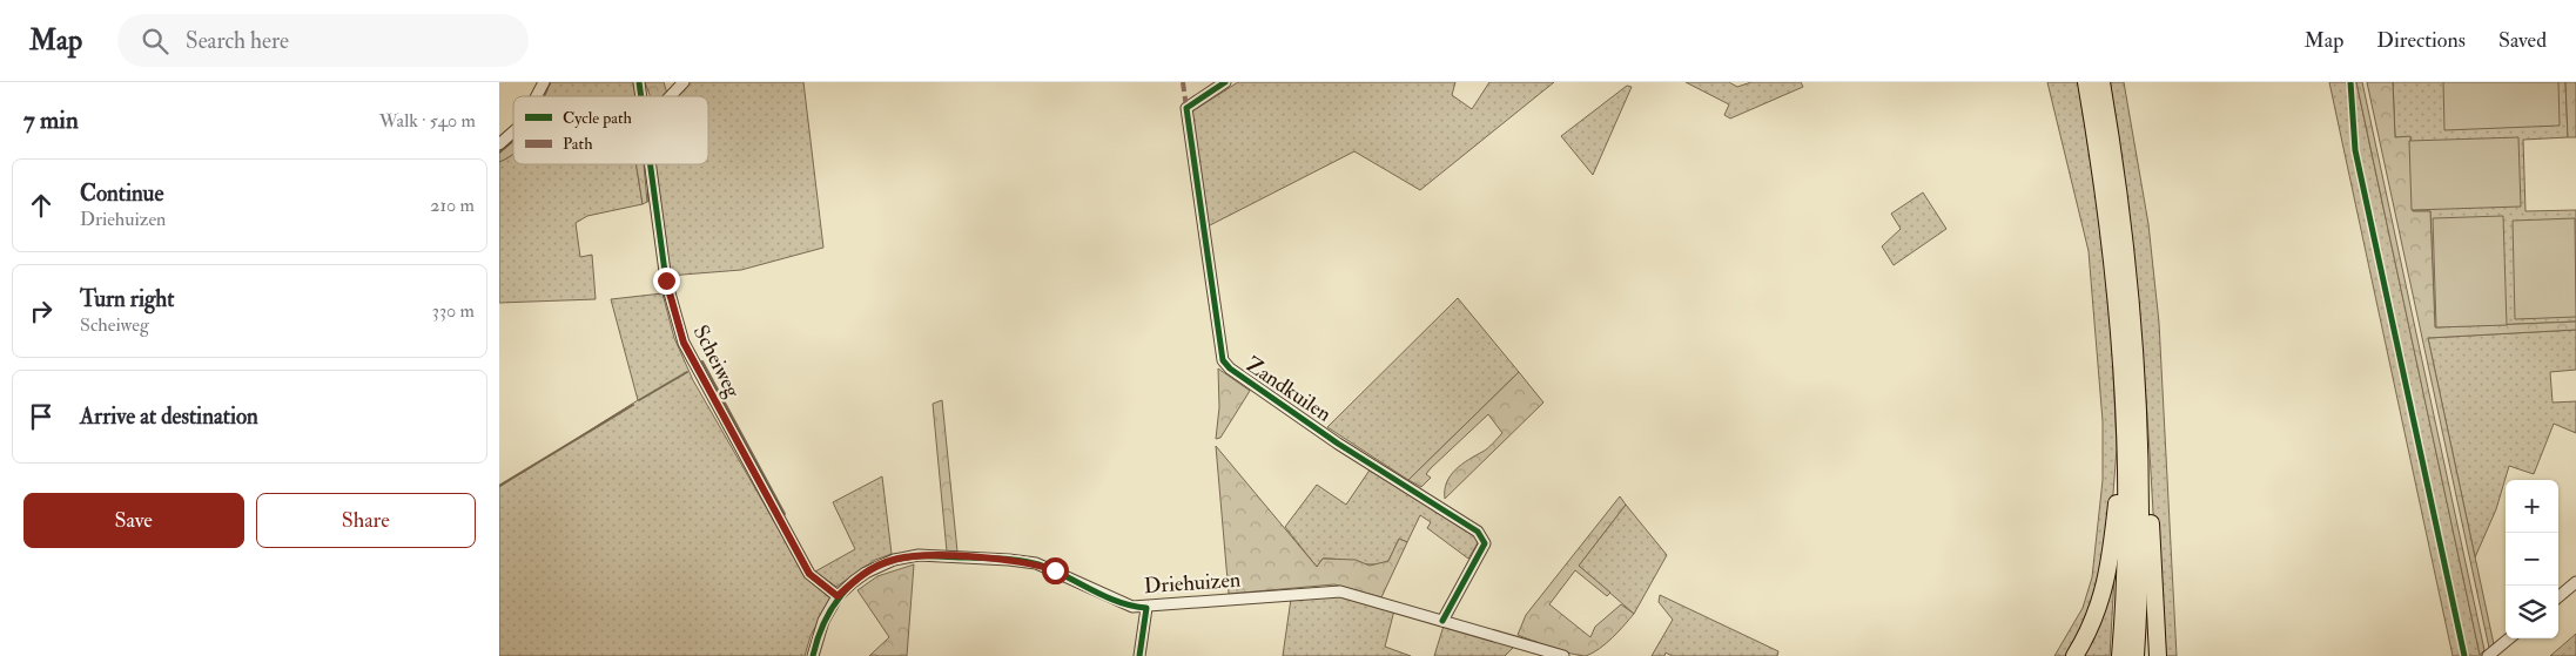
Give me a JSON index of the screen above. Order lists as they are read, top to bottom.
{
  "streets": {
    "street": ["Scheiweg", "Zandkuilen", "Driehuizen"]
  },
  "crossings": [
    ["Scheiweg", "Driehuizen"],
    ["Zandkuilen", "Driehuizen"]
  ],
  "legend": ["Cycle path", "Path"],
  "page": {
    "header": "Map",
    "search": "Search here",
    "nav": ["Map", "Directions", "Saved"],
    "heading": ["7 min", "Walk · 540 m"],
    "list": [
      ["Continue", "Driehuizen", "210 m"],
      ["Turn right", "Scheiweg", "330 m"],
      "Arrive at destination"
    ],
    "buttons": ["Save", "Share"],
    "map_buttons": ["+", "−"]
  }
}
